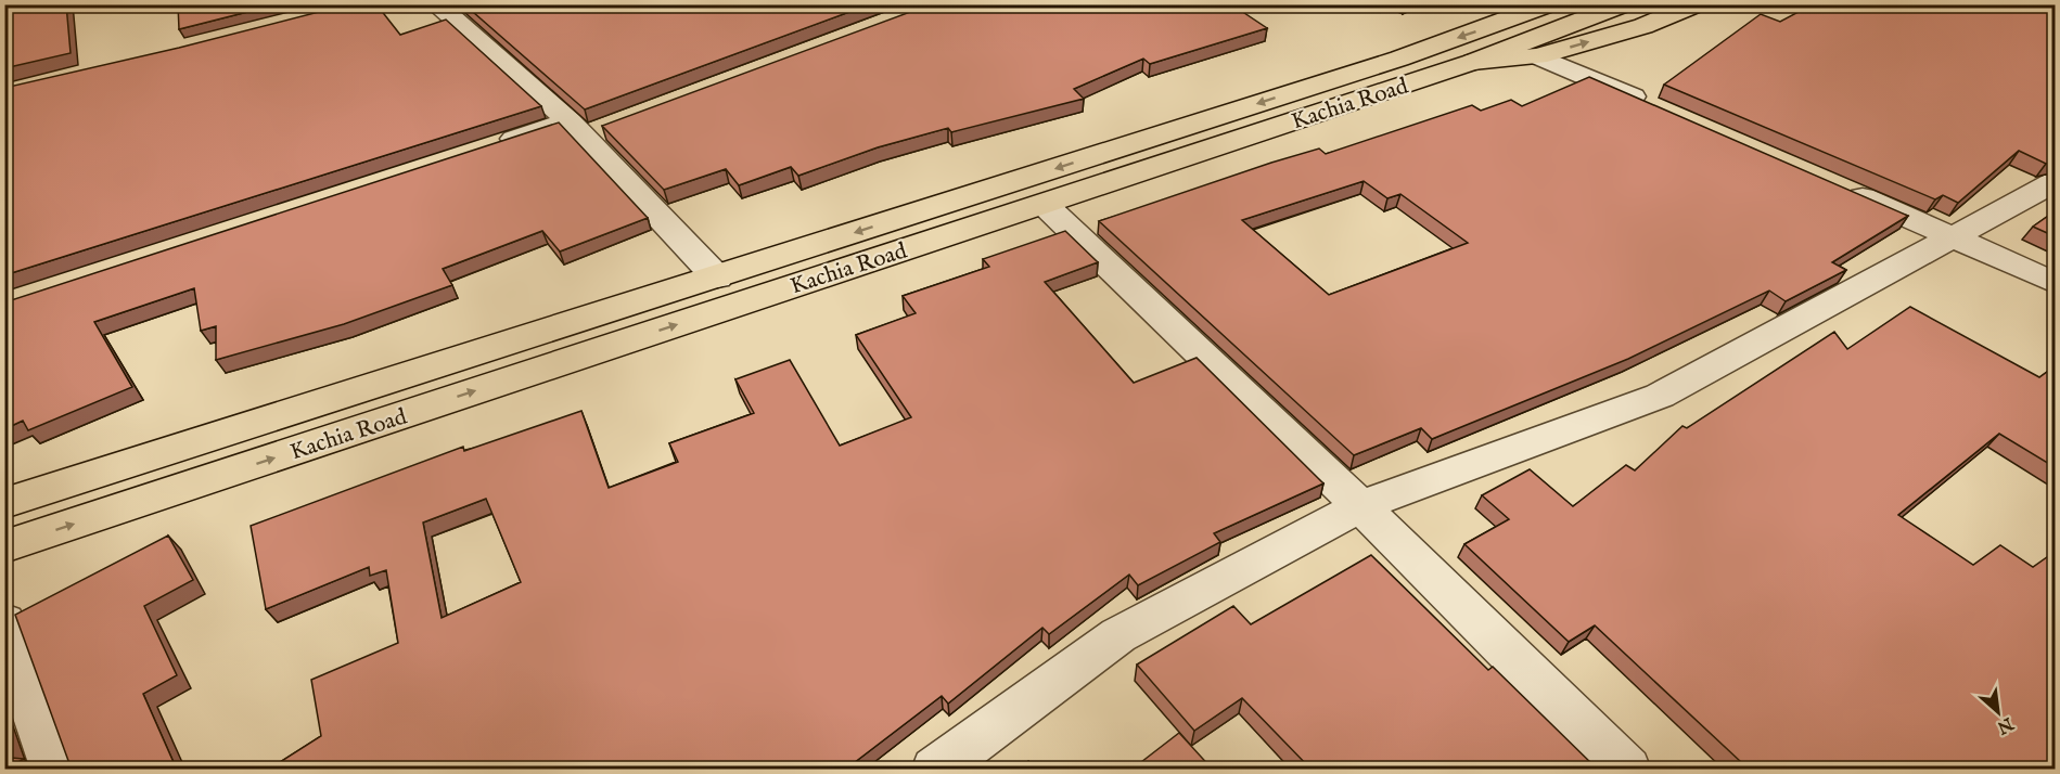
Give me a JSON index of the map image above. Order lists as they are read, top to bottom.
{
  "streets": {
    "main road": ["Kachia Road"]
  },
  "north": "bottom right"
}
